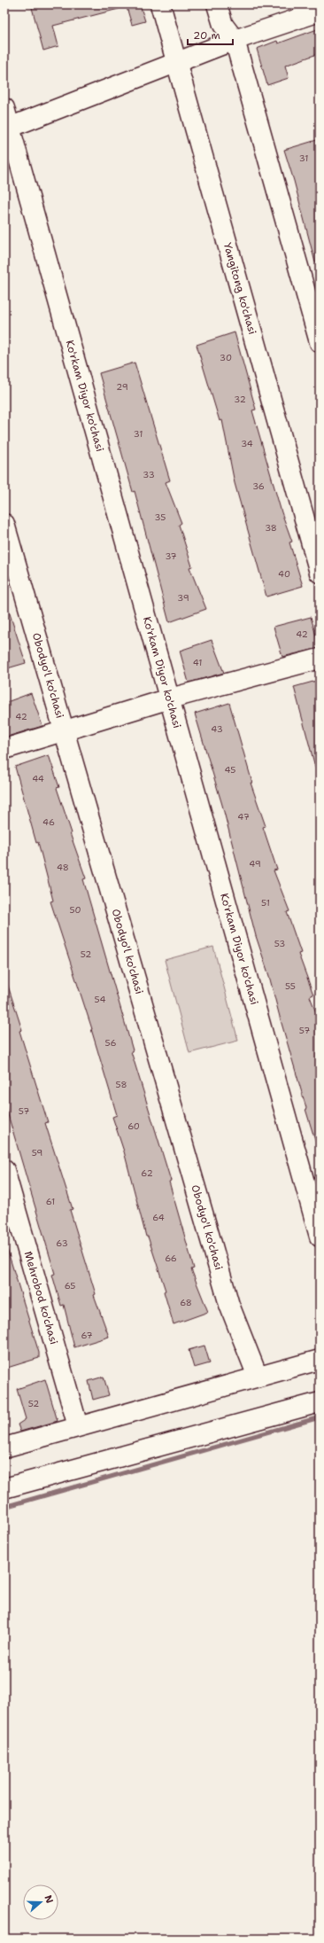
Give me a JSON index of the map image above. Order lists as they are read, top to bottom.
{
  "streets": {
    "street": [
      "Yangitong ko'chasi",
      "Ko'rkam Diyor ko'chasi",
      "Obodyo'l ko'chasi",
      "Mehrobod ko'chasi"
    ]
  },
  "house_numbers": [
    "31",
    "30",
    "29",
    "32",
    "31",
    "34",
    "33",
    "36",
    "35",
    "38",
    "37",
    "40",
    "39",
    "42",
    "41",
    "42",
    "43",
    "45",
    "44",
    "47",
    "46",
    "49",
    "48",
    "51",
    "50",
    "53",
    "52",
    "55",
    "54",
    "57",
    "56",
    "58",
    "57",
    "60",
    "59",
    "62",
    "61",
    "64",
    "63",
    "66",
    "65",
    "68",
    "67",
    "52"
  ],
  "scale_bar": "20 m",
  "north": "right"
}
